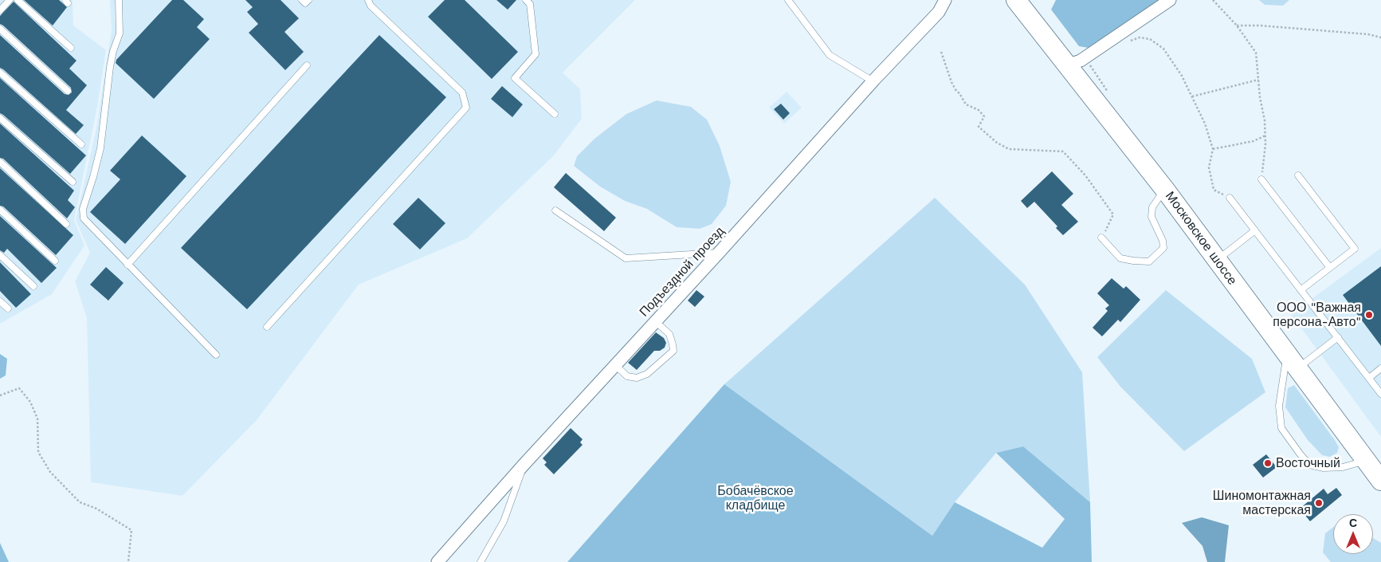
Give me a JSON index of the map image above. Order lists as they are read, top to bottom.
{
  "streets": {
    "main road": ["Московское шоссе"],
    "street": ["Подъездной проезд"]
  },
  "parks": ["Бобачёвское кладбище"],
  "places": ["ООО \"Важная персона-Авто\"", "Восточный", "Шиномонтажная мастерская"],
  "north": "top"
}
